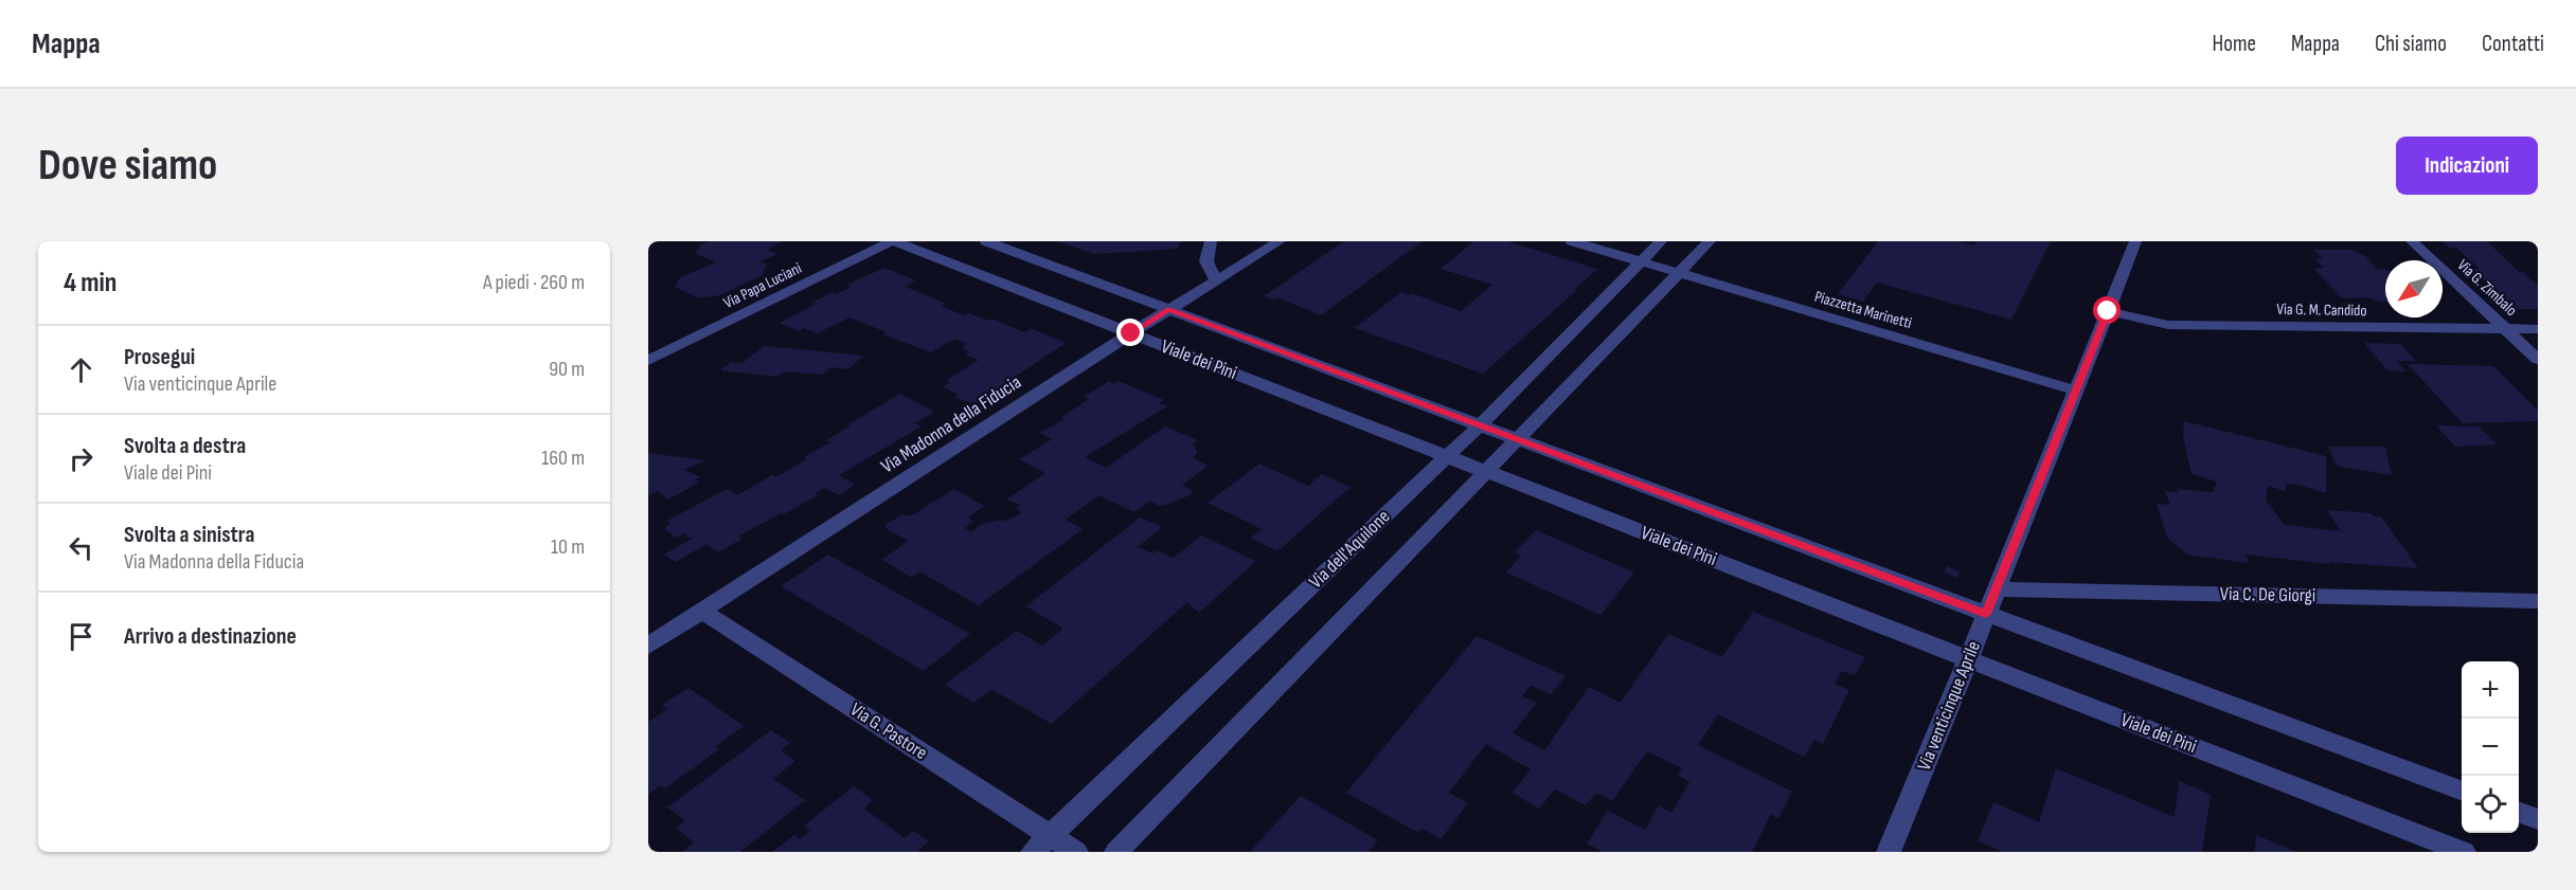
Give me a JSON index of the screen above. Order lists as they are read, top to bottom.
{
  "streets": {
    "street": [
      "Via Papa Luciani",
      "Via G. Zimbalo",
      "Piazzetta Marinetti",
      "Via G. M. Candido",
      "Viale dei Pini",
      "Via Madonna della Fiducia",
      "Via dell'Aquilone",
      "Via C. De Giorgi",
      "Via venticinque Aprile",
      "Via G. Pastore"
    ]
  },
  "crossings": [
    ["Via Papa Luciani", "Viale dei Pini"],
    ["Via G. Zimbalo", "Via G. M. Candido"],
    ["Piazzetta Marinetti", "Via dell'Aquilone"],
    ["Piazzetta Marinetti", "Via venticinque Aprile"],
    ["Via G. M. Candido", "Via venticinque Aprile"],
    ["Viale dei Pini", "Via Madonna della Fiducia"],
    ["Viale dei Pini", "Via dell'Aquilone"],
    ["Viale dei Pini", "Via venticinque Aprile"],
    ["Via Madonna della Fiducia", "Via G. Pastore"],
    ["Via dell'Aquilone", "Via G. Pastore"],
    ["Via C. De Giorgi", "Via venticinque Aprile"]
  ],
  "north": "bottom left",
  "page": {
    "header": "Mappa",
    "nav": [
      "Home",
      "Mappa",
      "Chi siamo",
      "Contatti"
    ],
    "buttons": "Indicazioni",
    "title": "Dove siamo",
    "heading": ["4 min", "A piedi · 260 m"],
    "list": [
      ["Prosegui", "Via venticinque Aprile", "90 m"],
      ["Svolta a destra", "Viale dei Pini", "160 m"],
      ["Svolta a sinistra", "Via Madonna della Fiducia", "10 m"],
      "Arrivo a destinazione"
    ],
    "map_buttons": ["+", "−"]
  }
}
